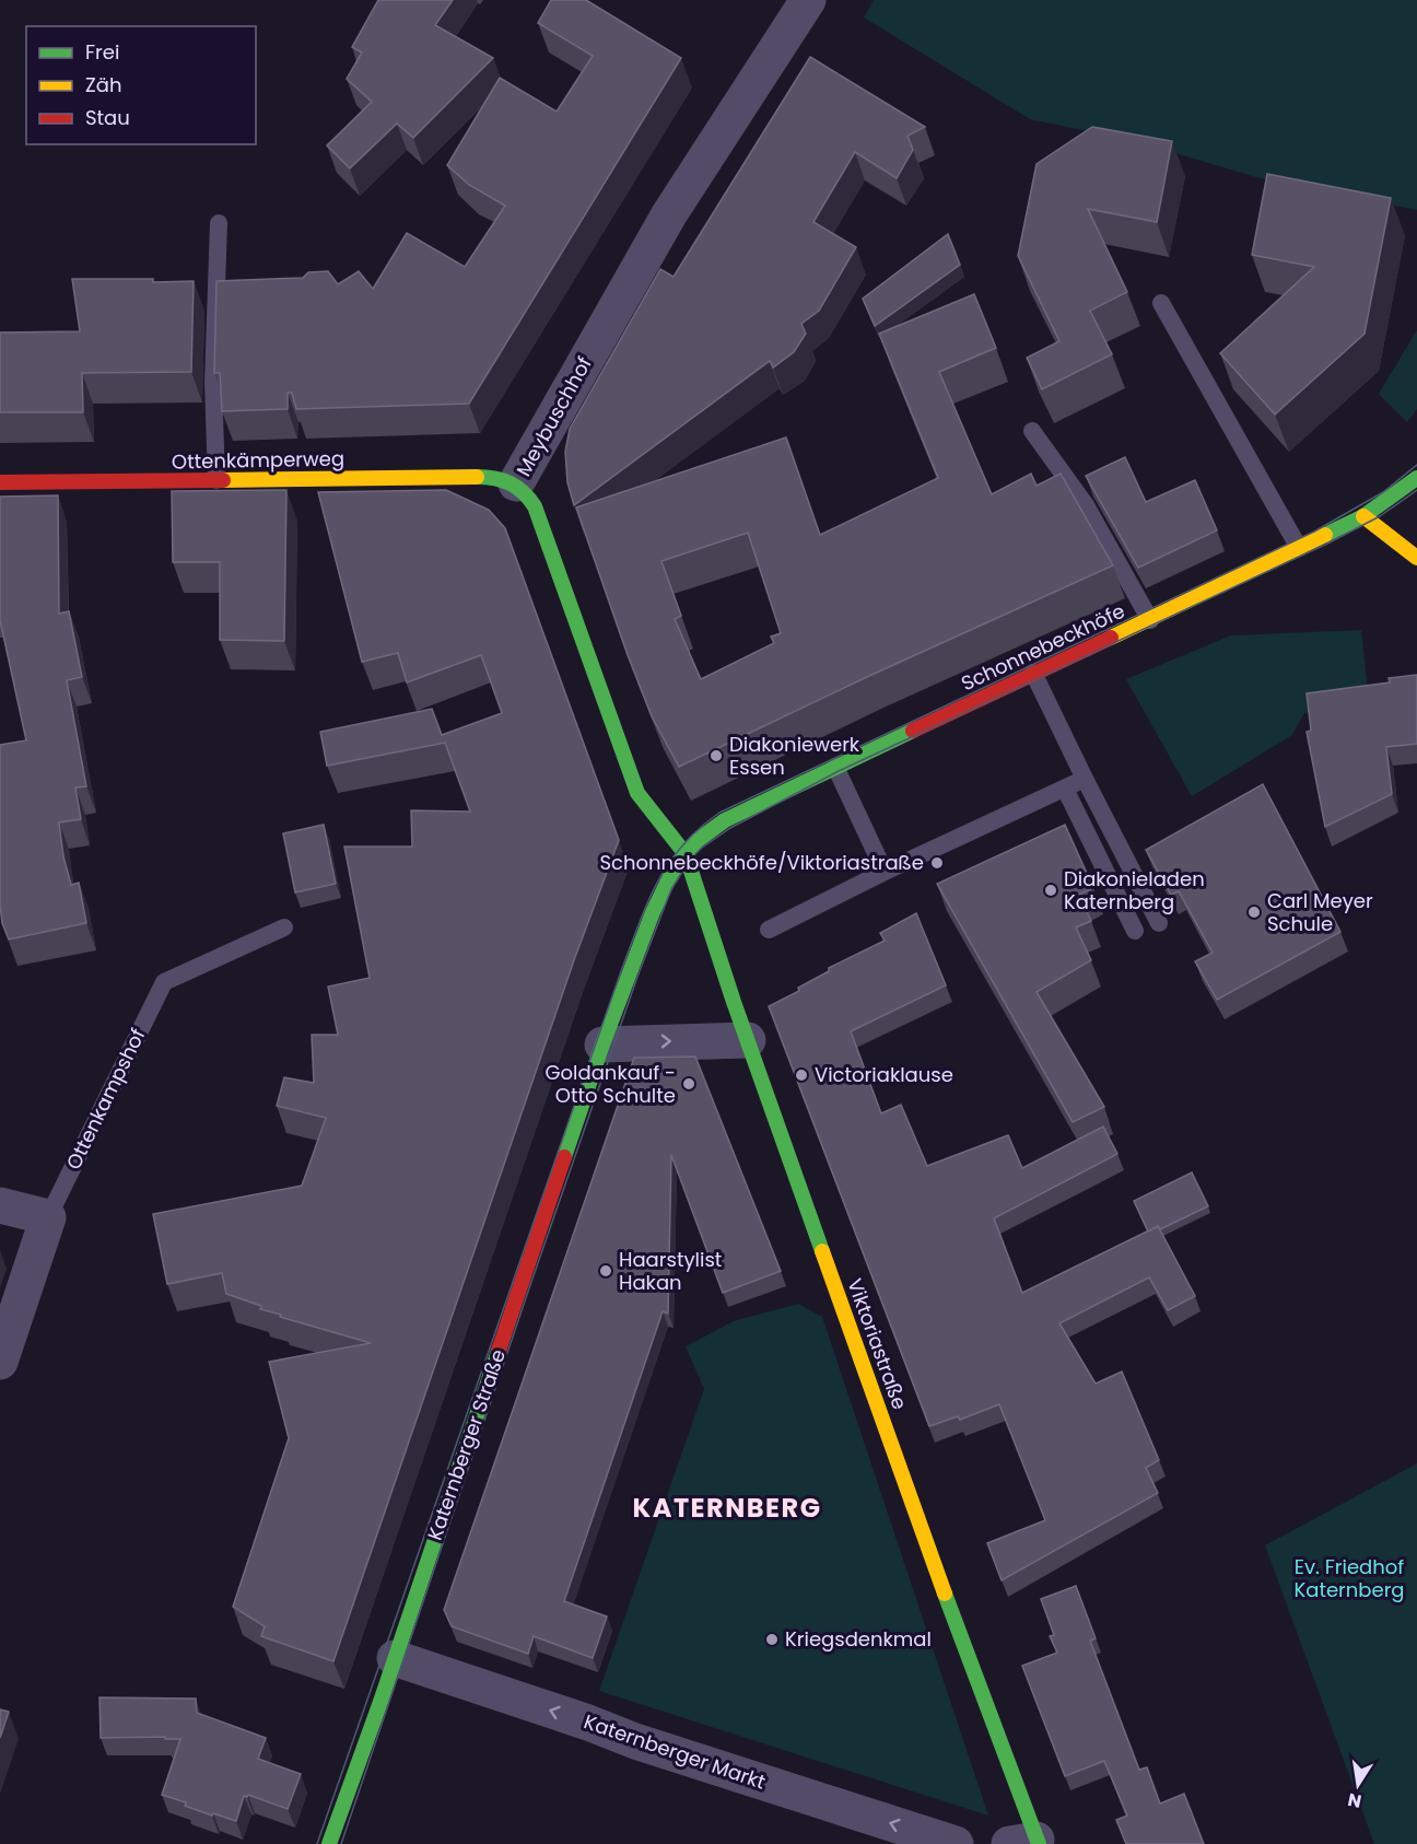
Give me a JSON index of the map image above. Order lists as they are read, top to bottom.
{
  "streets": {
    "street": [
      "Meybuschhof",
      "Ottenkämperweg",
      "Schonnebeckhöfe",
      "Ottenkampshof",
      "Viktoriastraße",
      "Katernberger Straße",
      "Katernberger Markt"
    ]
  },
  "crossings": [
    ["Meybuschhof", "Ottenkämperweg"],
    ["Meybuschhof", "Schonnebeckhöfe"],
    ["Meybuschhof", "Viktoriastraße"],
    ["Meybuschhof", "Katernberger Straße"],
    ["Schonnebeckhöfe", "Viktoriastraße"],
    ["Schonnebeckhöfe", "Katernberger Straße"],
    ["Viktoriastraße", "Katernberger Straße"],
    ["Katernberger Straße", "Katernberger Markt"]
  ],
  "one_way": ["Katernberger Markt"],
  "districts": ["KATERNBERG"],
  "parks": ["Ev. Friedhof Katernberg"],
  "places": [
    "Diakoniewerk Essen",
    "Schonnebeckhöfe/Viktoriastraße",
    "Diakonieladen Katernberg",
    "Carl Meyer Schule",
    "Victoriaklause",
    "Goldankauf - Otto Schulte",
    "Haarstylist Hakan",
    "Kriegsdenkmal"
  ],
  "legend": ["Frei", "Zäh", "Stau"],
  "north": "bottom"
}
